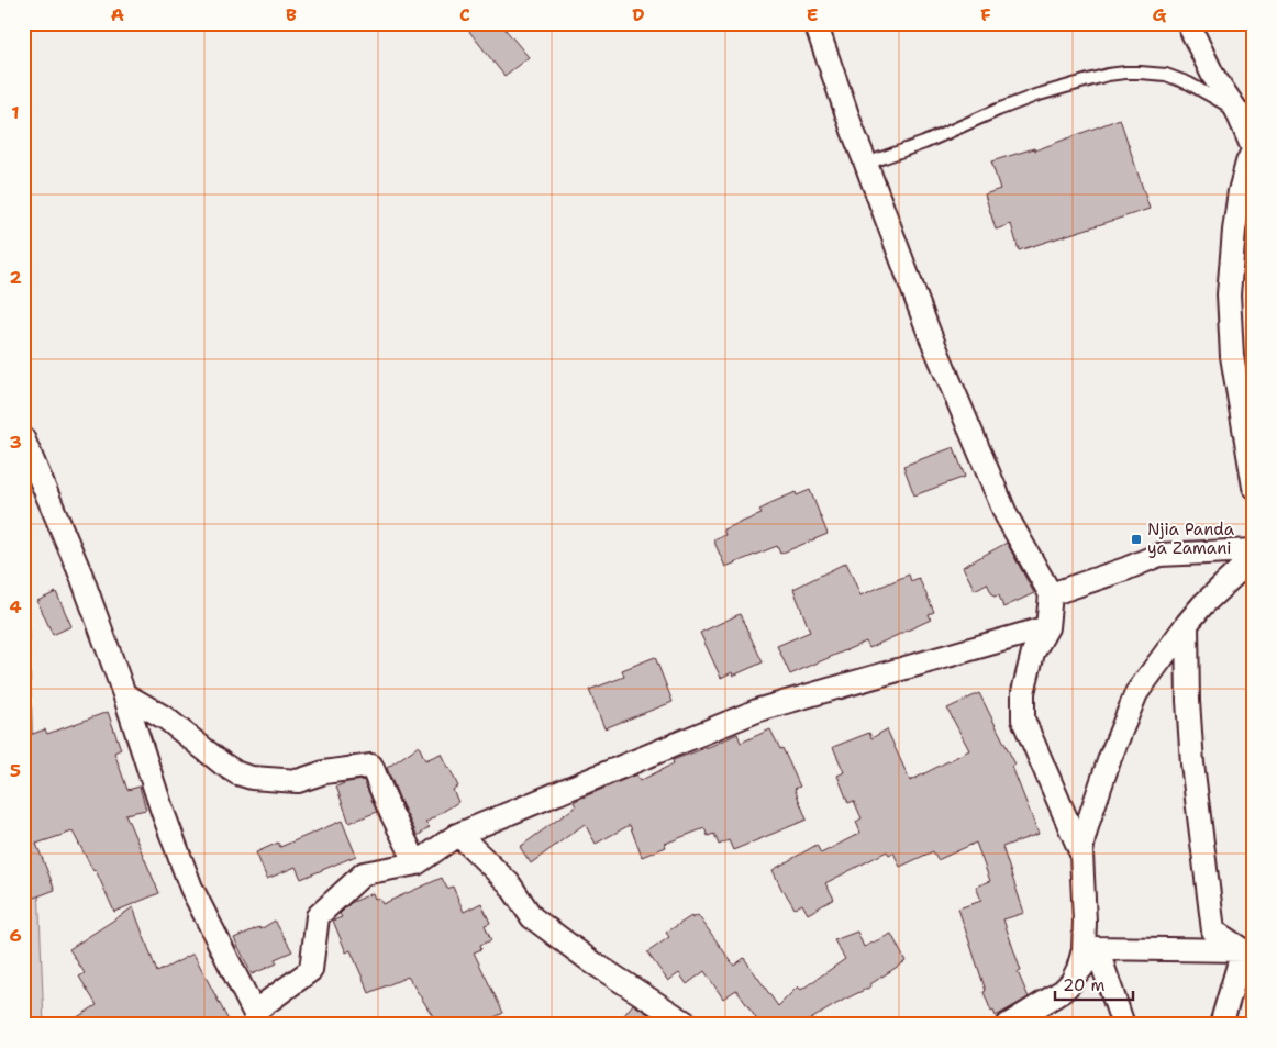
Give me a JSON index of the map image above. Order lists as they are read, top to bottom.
{
  "places": {
    "transit": ["Njia Panda ya Zamani"]
  },
  "scale_bar": "20 m",
  "grid": {
    "columns": [
      "A",
      "B",
      "C",
      "D",
      "E",
      "F",
      "G"
    ],
    "rows": [
      "1",
      "2",
      "3",
      "4",
      "5",
      "6"
    ]
  }
}
